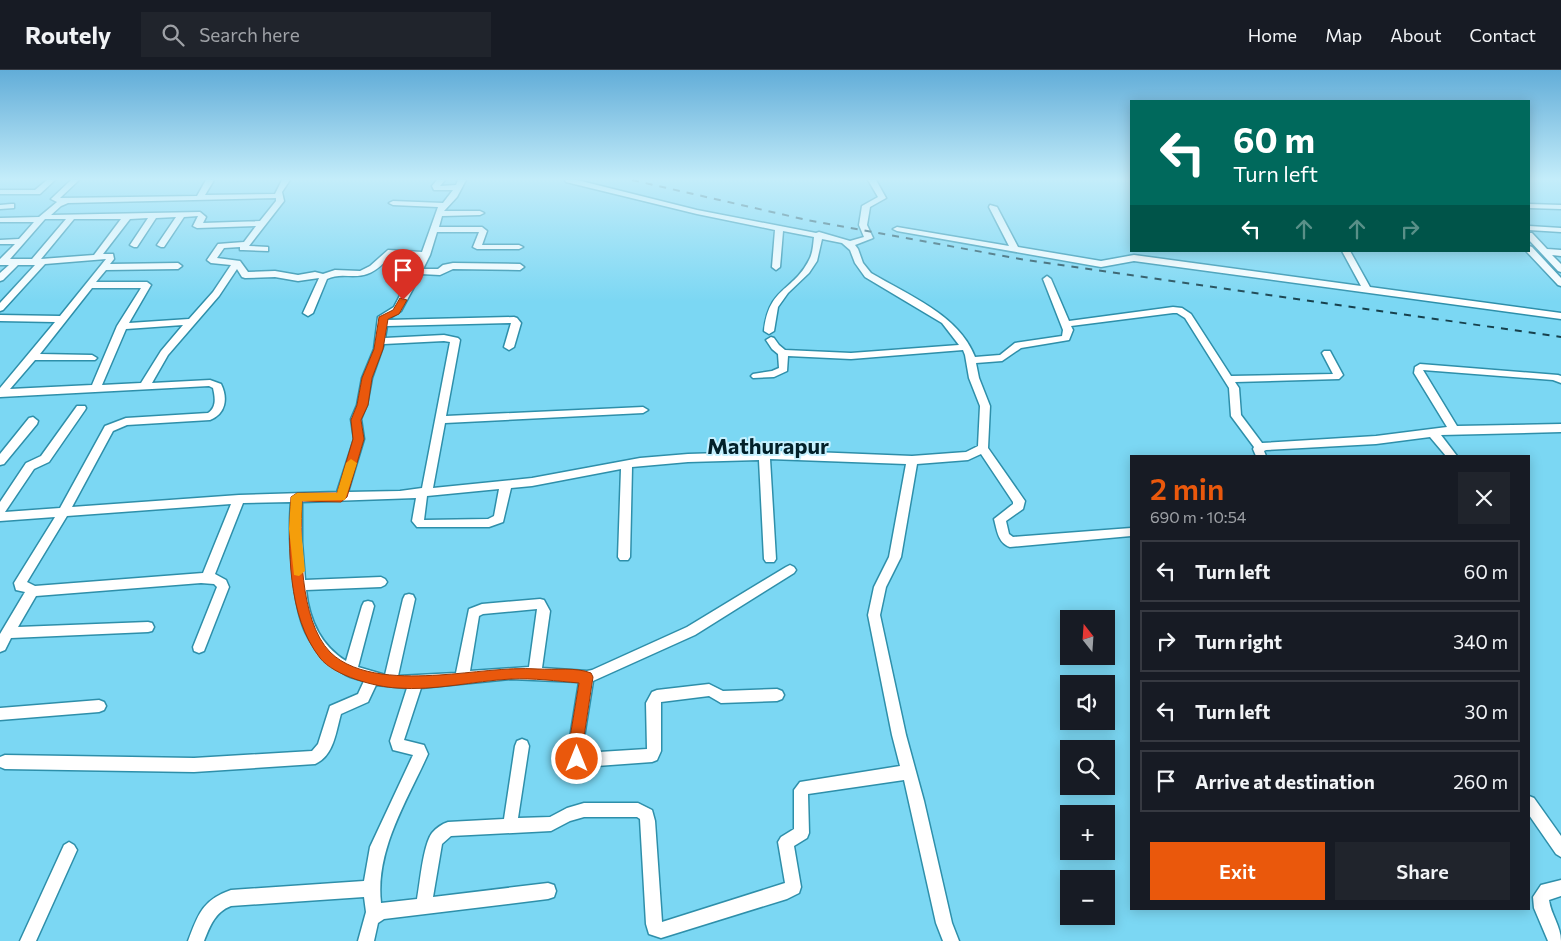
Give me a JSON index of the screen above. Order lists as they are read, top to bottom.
{
  "districts": ["Mathurapur"],
  "north": "top",
  "page": {
    "header": "Routely",
    "search": "Search here",
    "nav": [
      "Home",
      "Map",
      "About",
      "Contact"
    ],
    "turn": ["60 m", "Turn left"],
    "heading": ["2 min", "690 m · 10:54"],
    "list": [
      {
        "name": "Turn left",
        "value": "60 m"
      },
      {
        "name": "Turn right",
        "value": "340 m"
      },
      {
        "name": "Turn left",
        "value": "30 m"
      },
      {
        "name": "Arrive at destination",
        "value": "260 m"
      }
    ],
    "map_buttons": ["+", "−"],
    "buttons": ["Exit", "Share"]
  }
}
